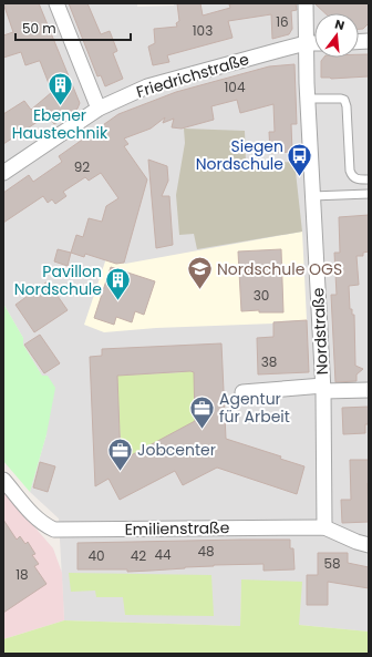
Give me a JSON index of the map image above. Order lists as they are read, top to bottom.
{
  "streets": {
    "street": ["Friedrichstraße", "Nordstraße", "Emilienstraße"]
  },
  "crossings": [
    ["Friedrichstraße", "Nordstraße"],
    ["Nordstraße", "Emilienstraße"]
  ],
  "places": {
    "building": ["Ebener Haustechnik", "Pavillon Nordschule"],
    "bus stop": ["Siegen Nordschule"],
    "school or university": ["Nordschule OGS"],
    "office": ["Agentur für Arbeit", "Jobcenter"]
  },
  "house_numbers": [
    "16",
    "103",
    "104",
    "92",
    "30",
    "38",
    "48",
    "44",
    "40",
    "42",
    "58",
    "18"
  ],
  "scale_bar": "50 m",
  "north": "top"
}
